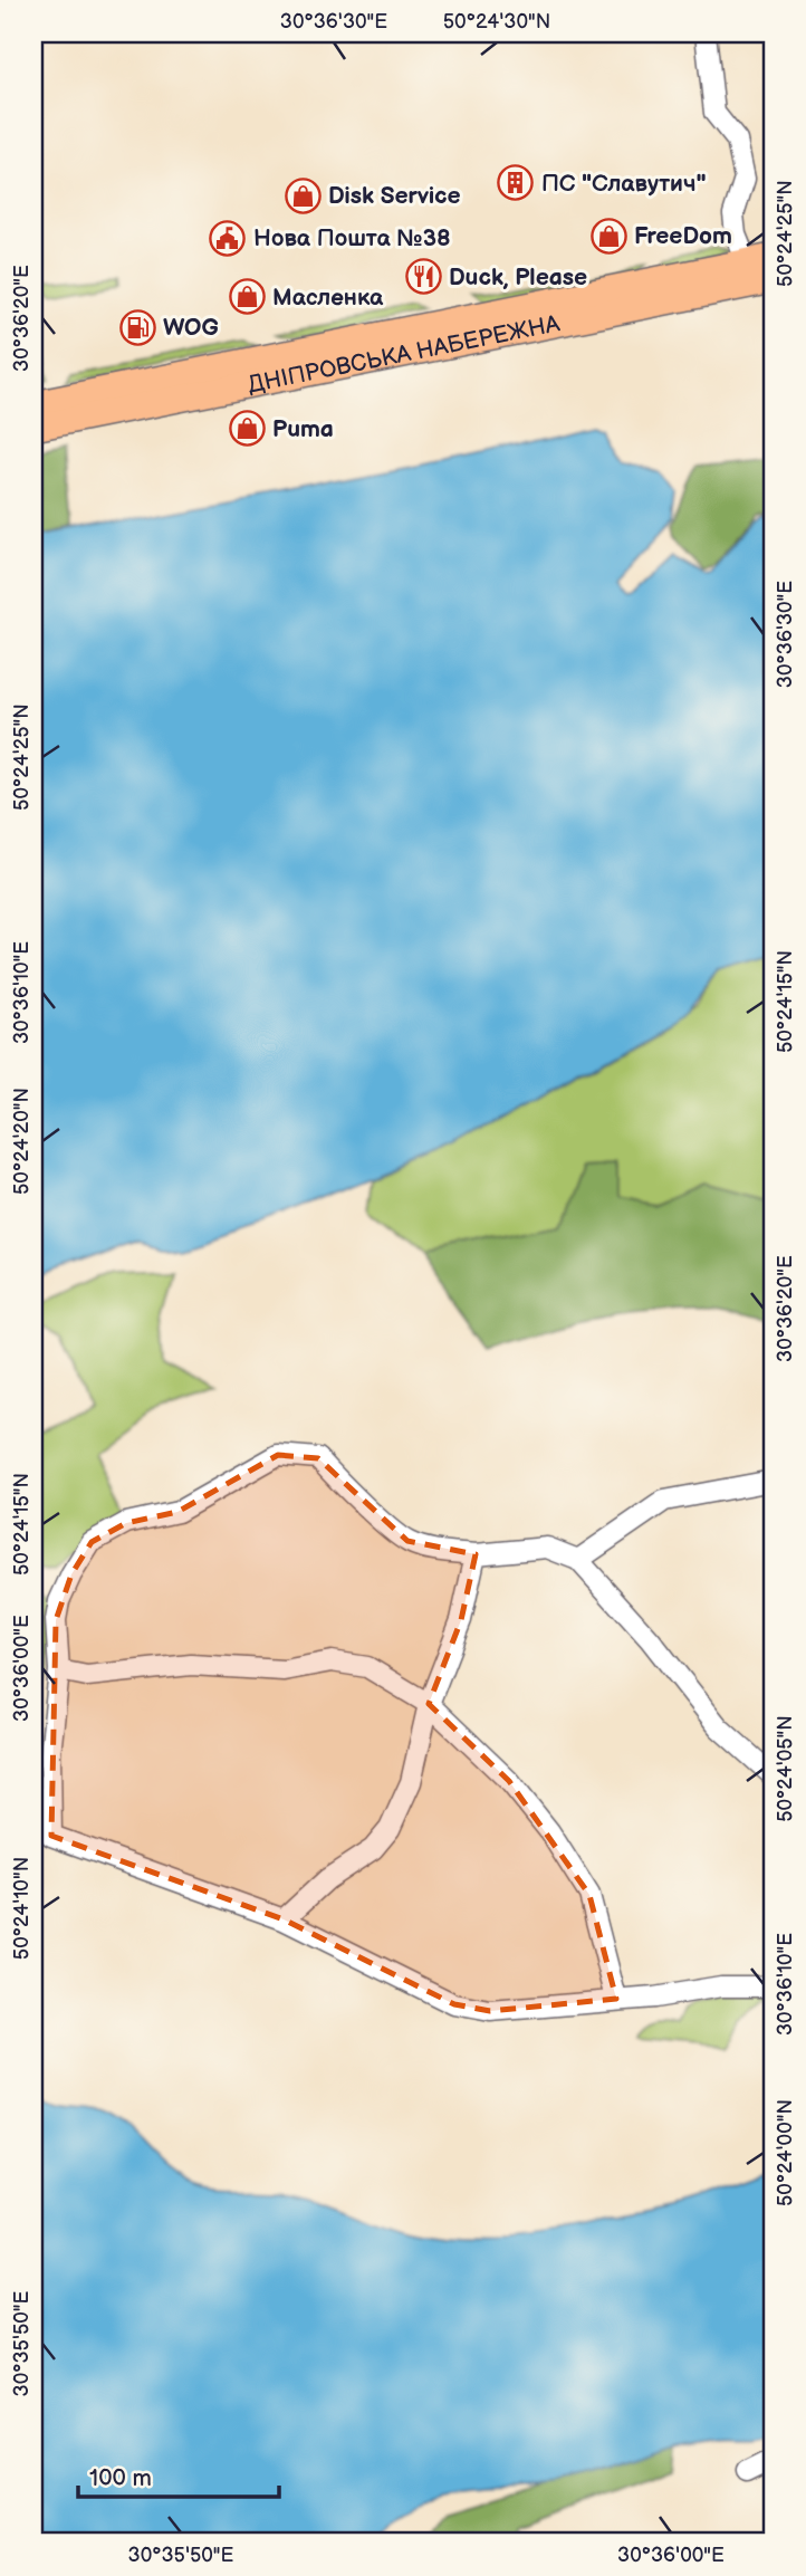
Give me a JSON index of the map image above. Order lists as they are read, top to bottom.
{
  "streets": {
    "main road": ["ДНІПРОВСЬКА НАБЕРЕЖНА"]
  },
  "places": {
    "building": ["ПС \"Славутич\""],
    "shop": [
      "Disk Service",
      "FreeDom",
      "Масленка",
      "Puma"
    ],
    "public building": ["Нова Пошта №38"],
    "restaurant": ["Duck, Please"],
    "fuel station": ["WOG"]
  },
  "scale_bar": "100 m",
  "coordinates": [
    "30°36'30\"E",
    "50°24'30\"N",
    "50°24'25\"N",
    "30°36'20\"E",
    "30°36'10\"E",
    "50°24'15\"N",
    "50°24'20\"N",
    "30°36'00\"E",
    "50°24'05\"N",
    "50°24'10\"N",
    "50°24'00\"N",
    "30°35'50\"E"
  ]
}
